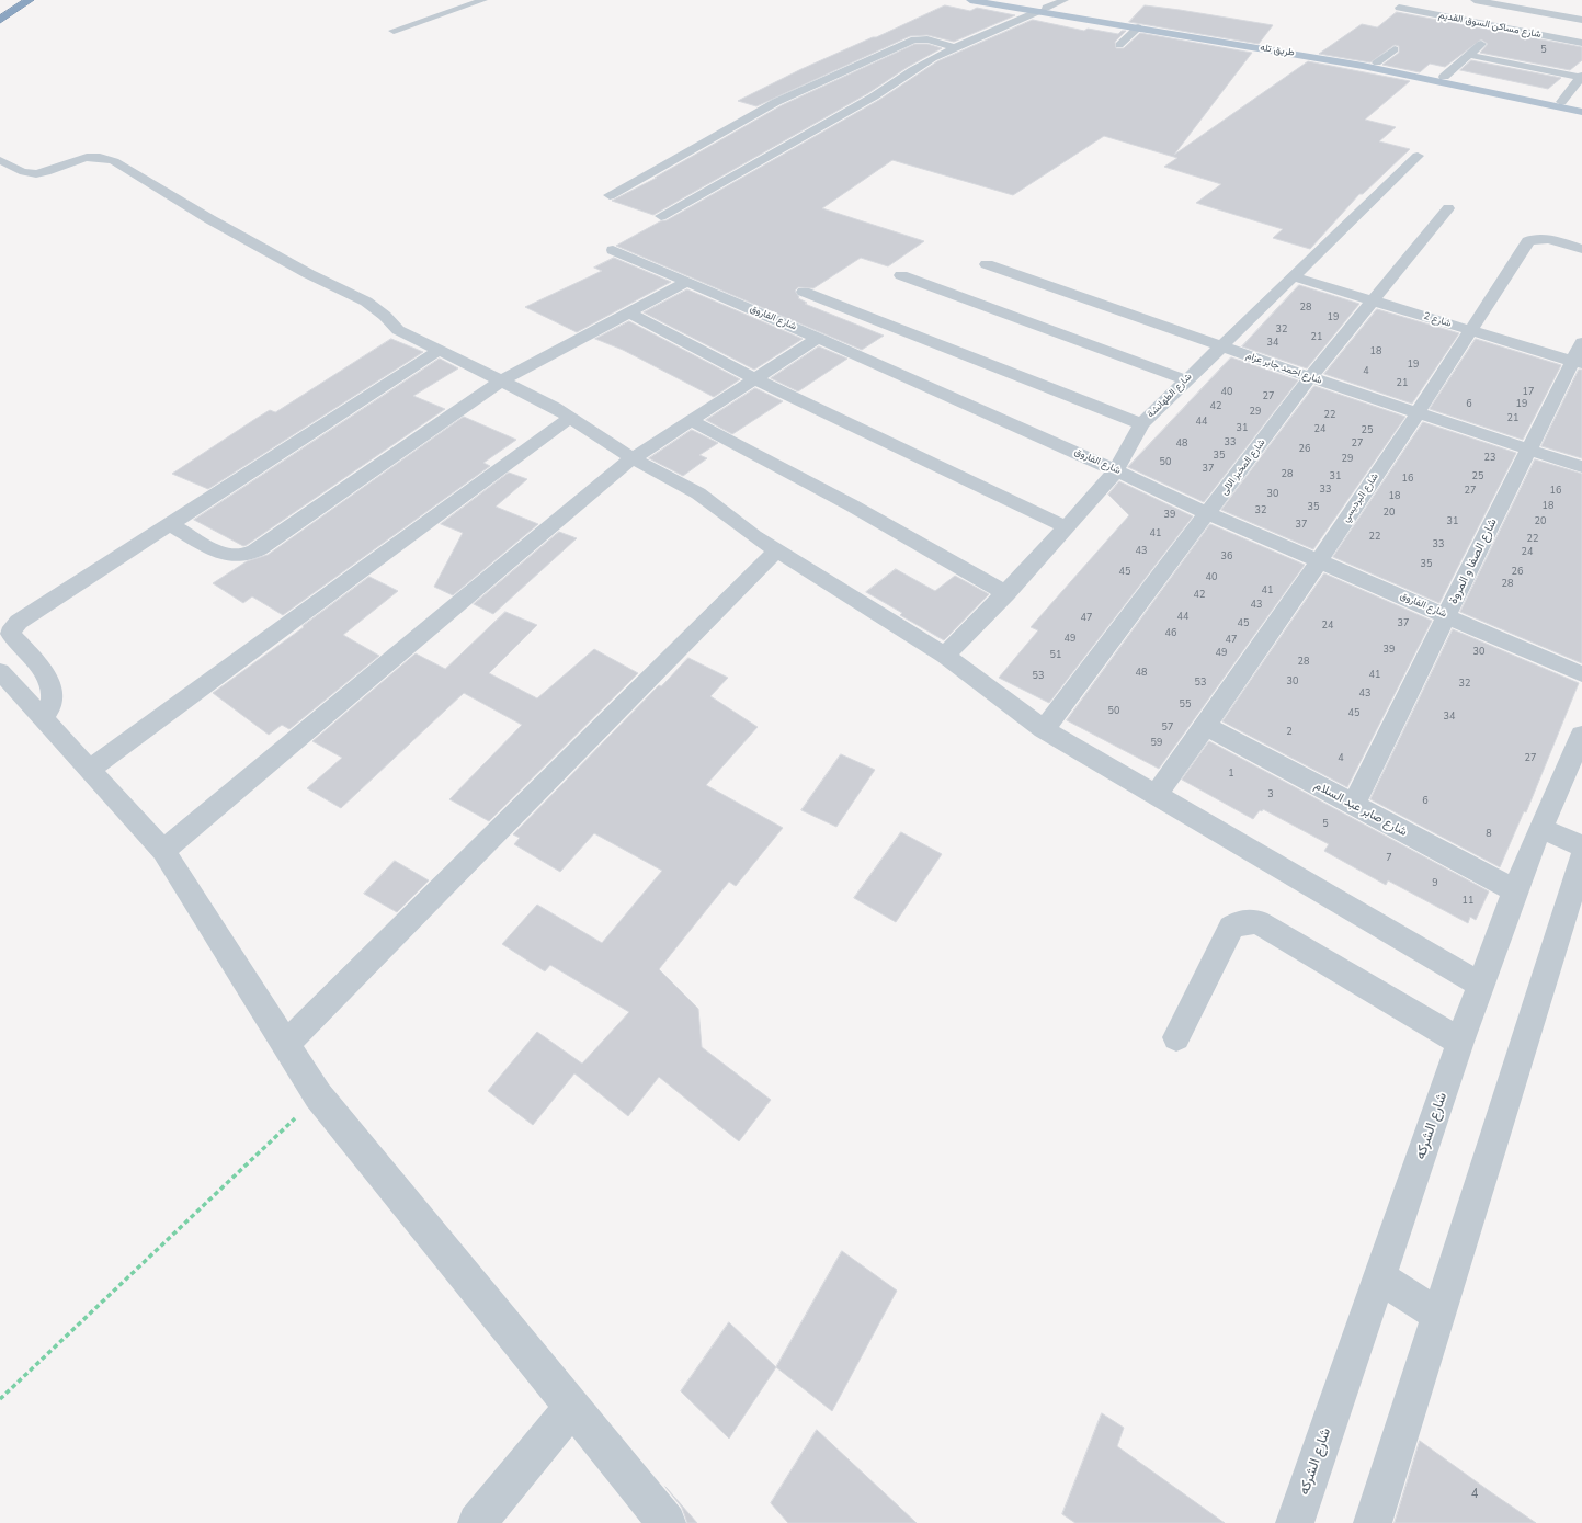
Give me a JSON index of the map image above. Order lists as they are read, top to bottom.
{
  "streets": {
    "main road": ["طريق تله"],
    "street": [
      "شارع مساكن السوق القديم",
      "شارع الفاروق",
      "شارع 2",
      "شارع احمد جابر عزام",
      "شارع الطهانشة",
      "شارع المخبز الالى",
      "شارع البرديسي",
      "شارع الصفا و المروة",
      "شارع صابر عبد السلام",
      "شارع الشركه"
    ]
  },
  "crossings": [
    ["شارع الفاروق", "شارع الطهانشة"],
    ["شارع الفاروق", "شارع المخبز الالى"],
    ["شارع الفاروق", "شارع البرديسي"],
    ["شارع الفاروق", "شارع الصفا و المروة"],
    ["شارع 2", "شارع الطهانشة"],
    ["شارع 2", "شارع المخبز الالى"],
    ["شارع 2", "شارع البرديسي"],
    ["شارع 2", "شارع الصفا و المروة"],
    ["شارع احمد جابر عزام", "شارع الطهانشة"],
    ["شارع احمد جابر عزام", "شارع المخبز الالى"],
    ["شارع احمد جابر عزام", "شارع البرديسي"],
    ["شارع احمد جابر عزام", "شارع الصفا و المروة"],
    ["شارع البرديسي", "شارع صابر عبد السلام"],
    ["شارع الصفا و المروة", "شارع صابر عبد السلام"],
    ["شارع صابر عبد السلام", "شارع الشركه"]
  ],
  "house_numbers": [
    "5",
    "28",
    "19",
    "32",
    "21",
    "34",
    "18",
    "19",
    "4",
    "21",
    "40",
    "17",
    "27",
    "6",
    "19",
    "42",
    "29",
    "22",
    "21",
    "44",
    "31",
    "24",
    "25",
    "33",
    "48",
    "27",
    "26",
    "35",
    "23",
    "29",
    "50",
    "37",
    "28",
    "31",
    "25",
    "16",
    "33",
    "27",
    "16",
    "30",
    "18",
    "18",
    "35",
    "32",
    "20",
    "39",
    "31",
    "20",
    "37",
    "41",
    "22",
    "22",
    "33",
    "43",
    "24",
    "36",
    "35",
    "45",
    "26",
    "40",
    "28",
    "41",
    "42",
    "43",
    "44",
    "47",
    "45",
    "37",
    "24",
    "46",
    "49",
    "47",
    "39",
    "30",
    "49",
    "51",
    "28",
    "48",
    "41",
    "53",
    "30",
    "53",
    "32",
    "43",
    "55",
    "50",
    "45",
    "34",
    "57",
    "2",
    "59",
    "4",
    "27",
    "1",
    "3",
    "6",
    "5",
    "8",
    "7",
    "9",
    "11",
    "4"
  ]
}
